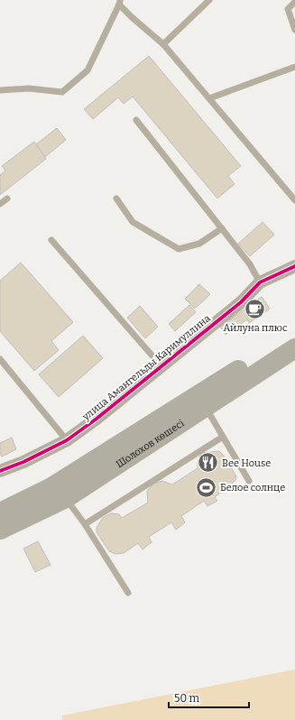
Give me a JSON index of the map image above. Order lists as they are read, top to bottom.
{
  "streets": {
    "highway": ["Шолохов көшесі"],
    "street": ["улица Амангельды Каримуллина"]
  },
  "places": {
    "cafe": ["Айлуна плюс"],
    "restaurant": ["Bee House"],
    "sports": ["Белое солнце"]
  },
  "scale_bar": "50 m"
}
